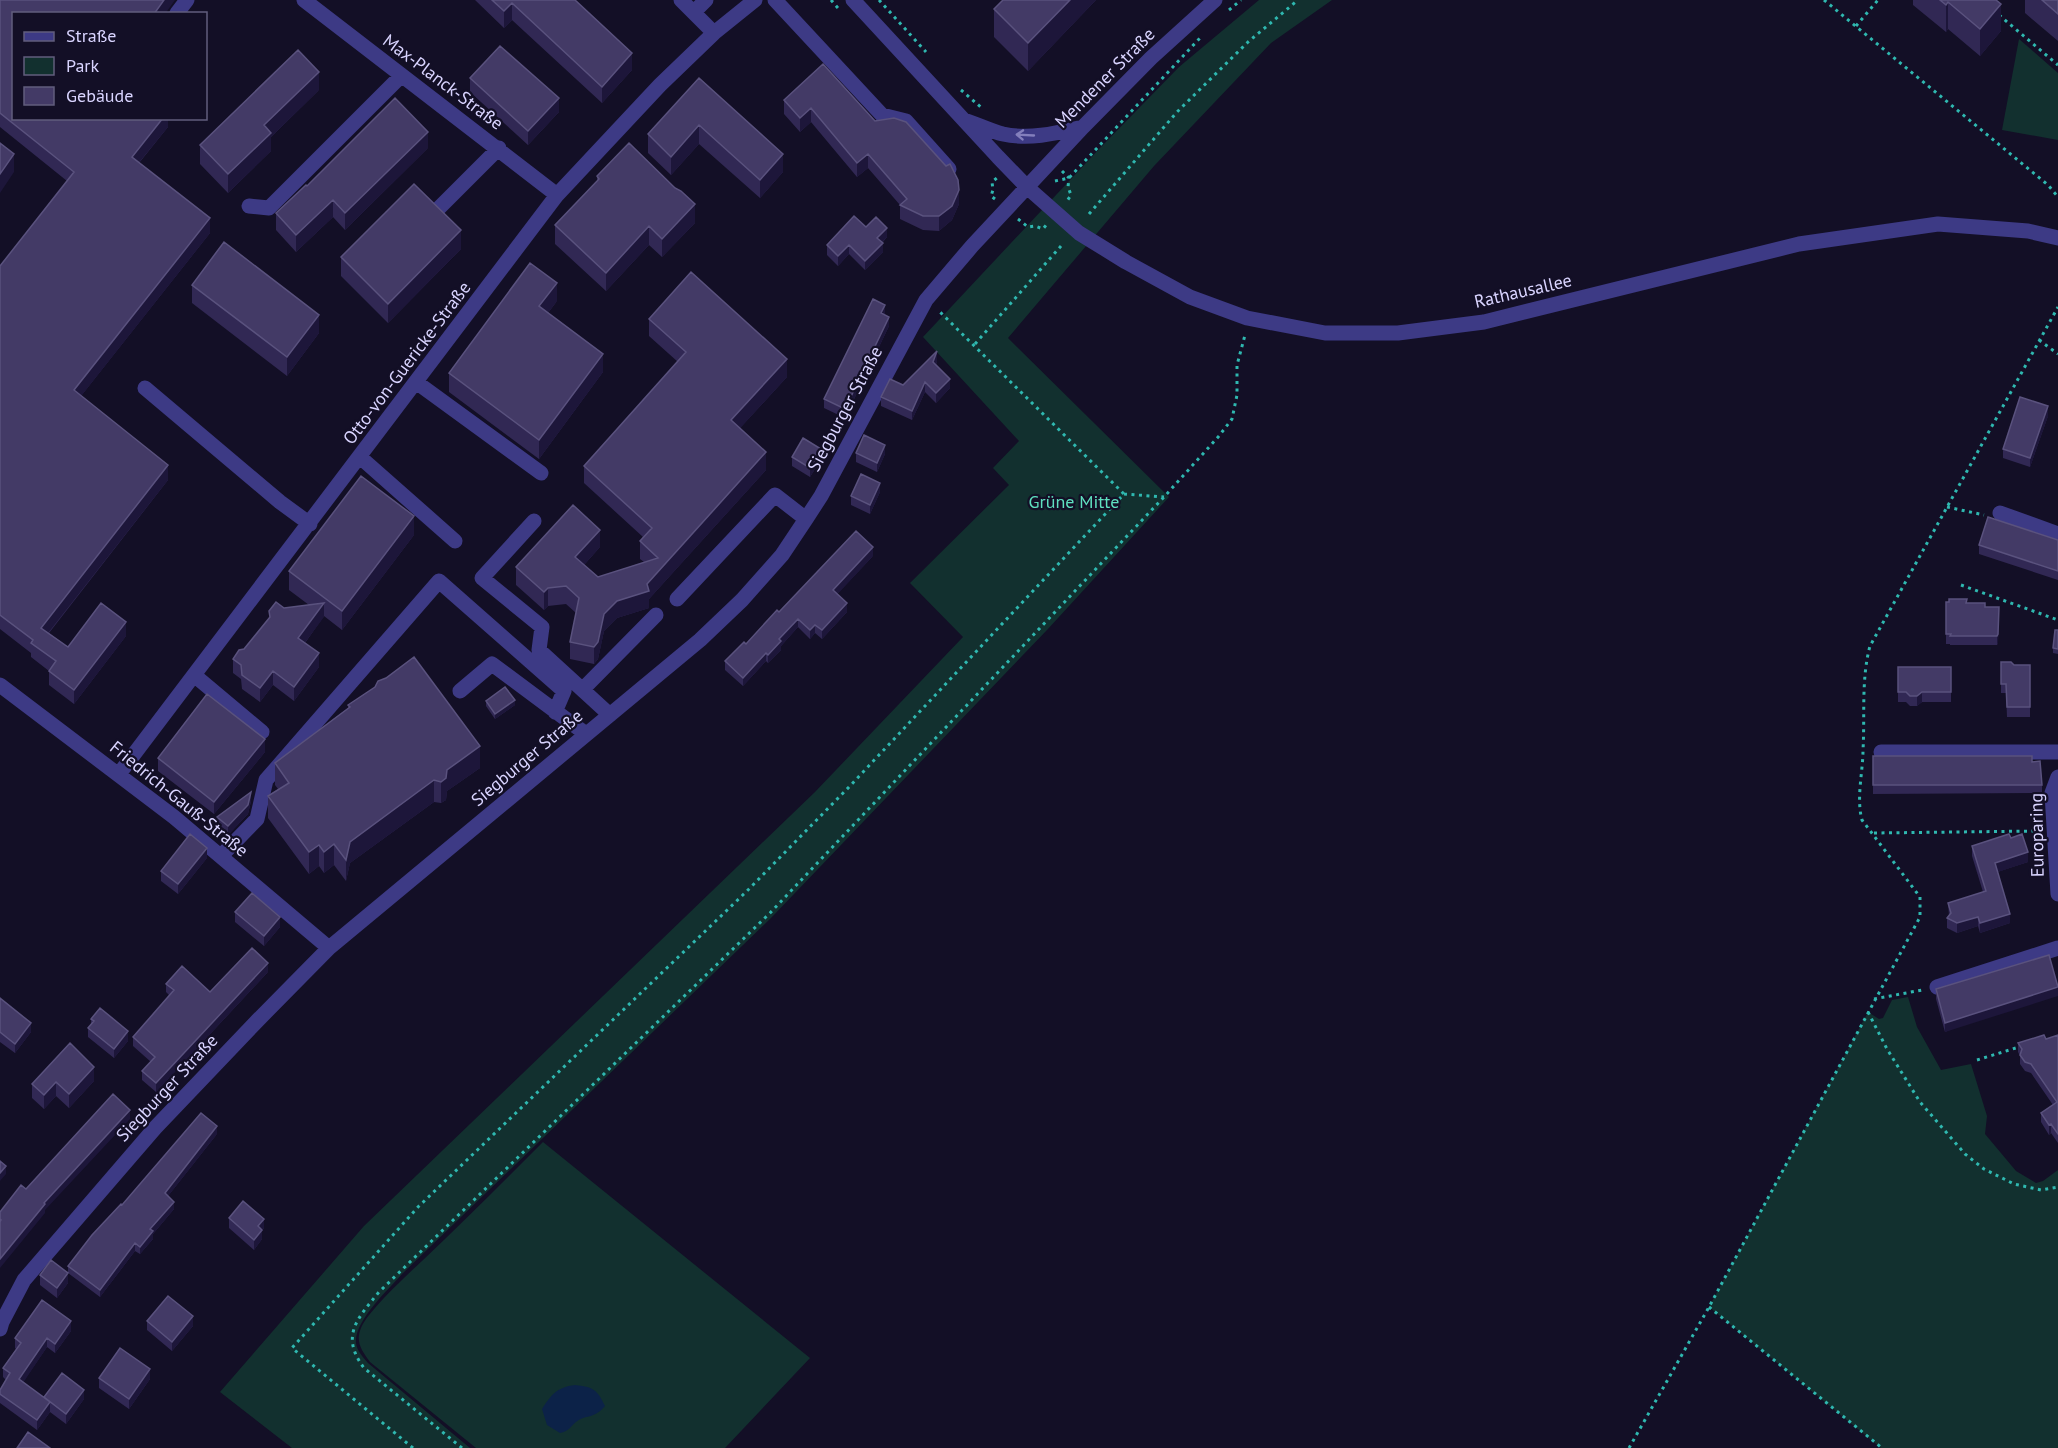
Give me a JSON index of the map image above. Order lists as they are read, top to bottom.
{
  "streets": {
    "street": [
      "Mendener Straße",
      "Max-Planck-Straße",
      "Rathausallee",
      "Otto-von-Guericke-Straße",
      "Siegburger Straße",
      "Friedrich-Gauß-Straße",
      "Europaring"
    ]
  },
  "crossings": [
    ["Mendener Straße", "Rathausallee"],
    ["Mendener Straße", "Siegburger Straße"],
    ["Max-Planck-Straße", "Otto-von-Guericke-Straße"],
    ["Rathausallee", "Siegburger Straße"],
    ["Otto-von-Guericke-Straße", "Friedrich-Gauß-Straße"],
    ["Siegburger Straße", "Friedrich-Gauß-Straße"]
  ],
  "parks": ["Grüne Mitte"],
  "legend": ["Straße", "Park", "Gebäude"]
}
